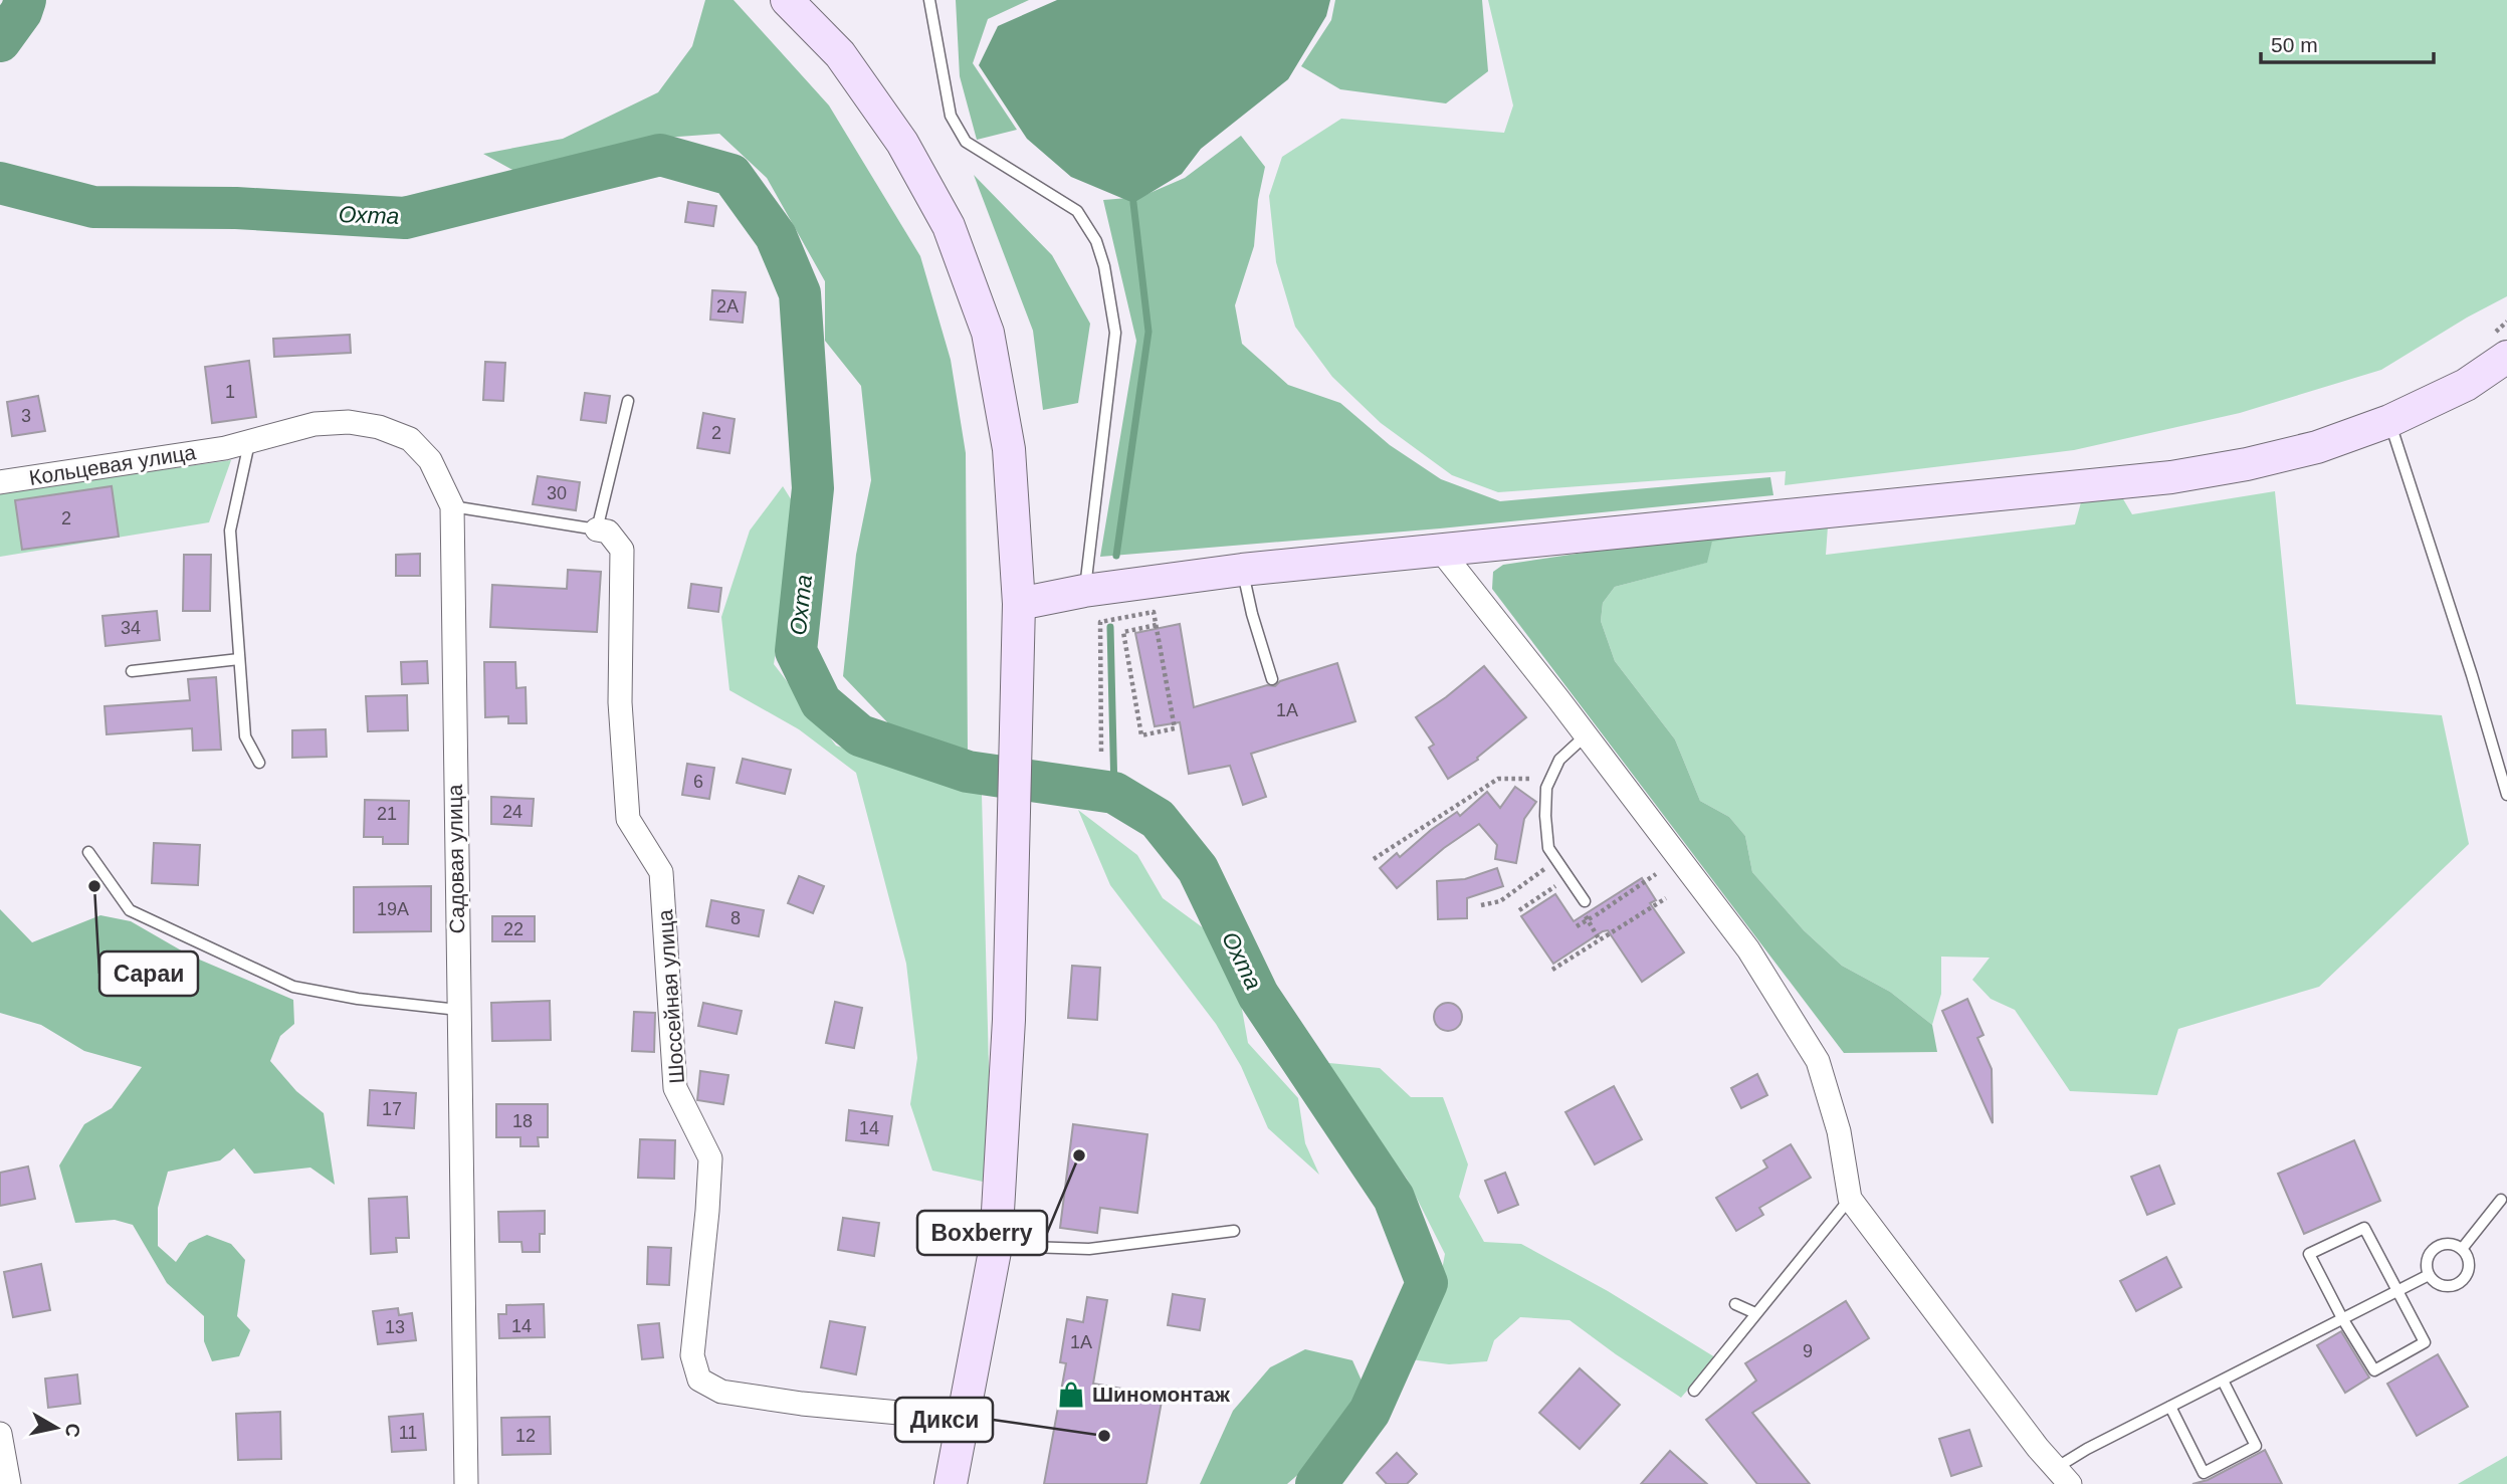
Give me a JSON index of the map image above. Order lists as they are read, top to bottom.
{
  "streets": {
    "street": ["Кольцевая улица", "Садовая улица", "Шоссейная улица"]
  },
  "crossings": [
    ["Кольцевая улица", "Садовая улица"]
  ],
  "water": ["Охта"],
  "places": {
    "other": ["Сараи", "Boxberry", "Дикси"],
    "shop": ["Шиномонтаж"]
  },
  "house_numbers": [
    "2А",
    "1",
    "3",
    "2",
    "30",
    "2",
    "34",
    "1А",
    "6",
    "24",
    "21",
    "19А",
    "8",
    "22",
    "17",
    "18",
    "14",
    "14",
    "13",
    "1А",
    "9",
    "11",
    "12"
  ],
  "scale_bar": "50 m",
  "north": "right"
}
